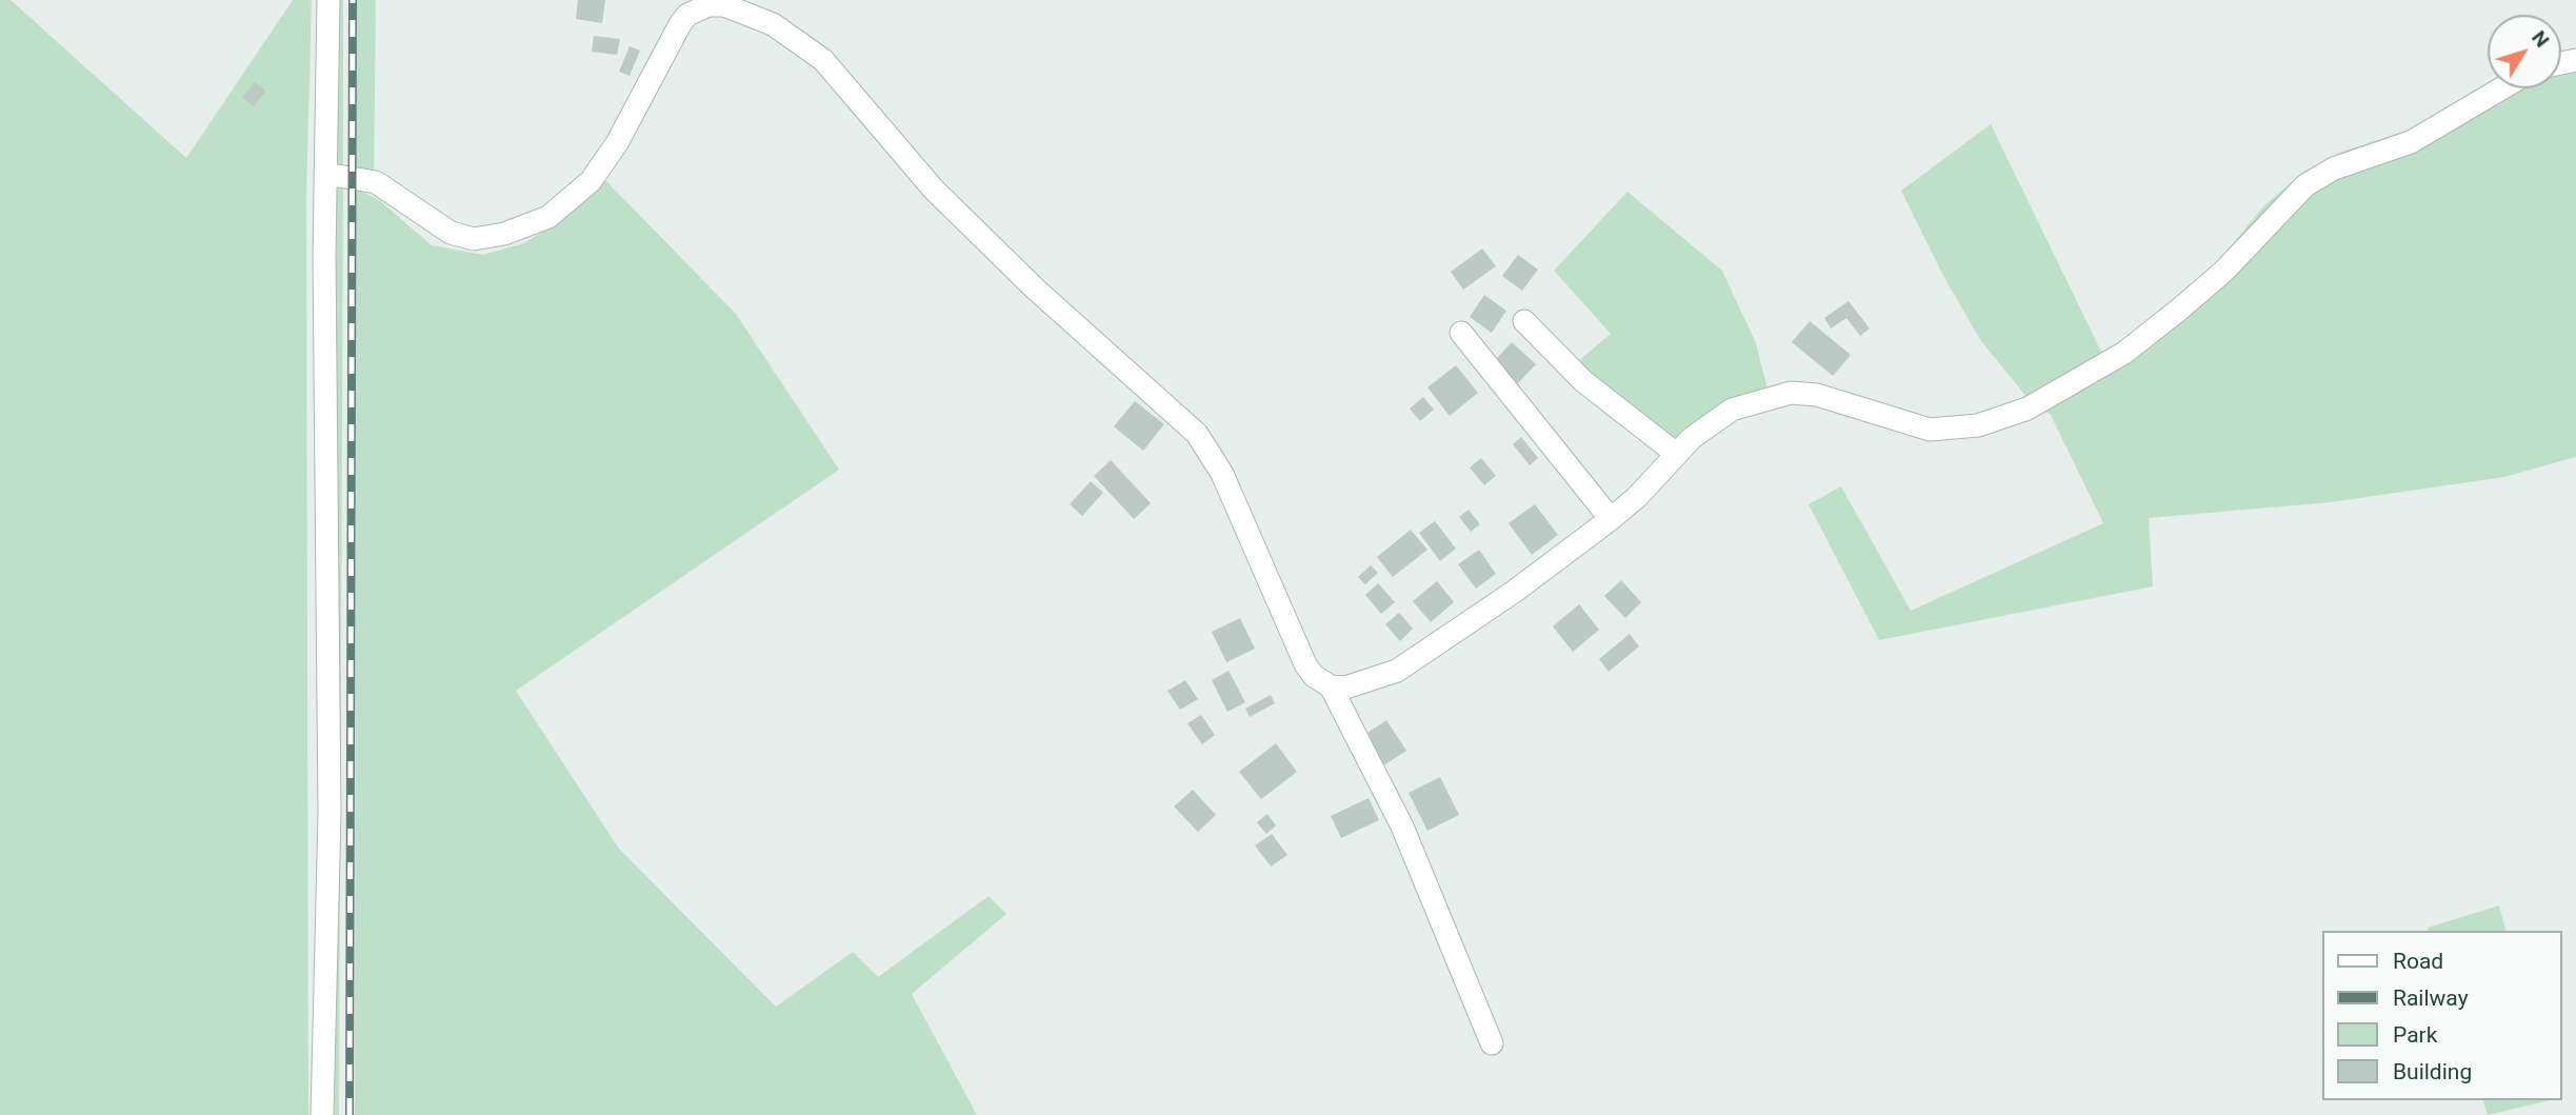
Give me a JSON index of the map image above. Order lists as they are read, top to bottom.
{
  "legend": [
    "Road",
    "Railway",
    "Park",
    "Building"
  ],
  "north": "top right"
}
